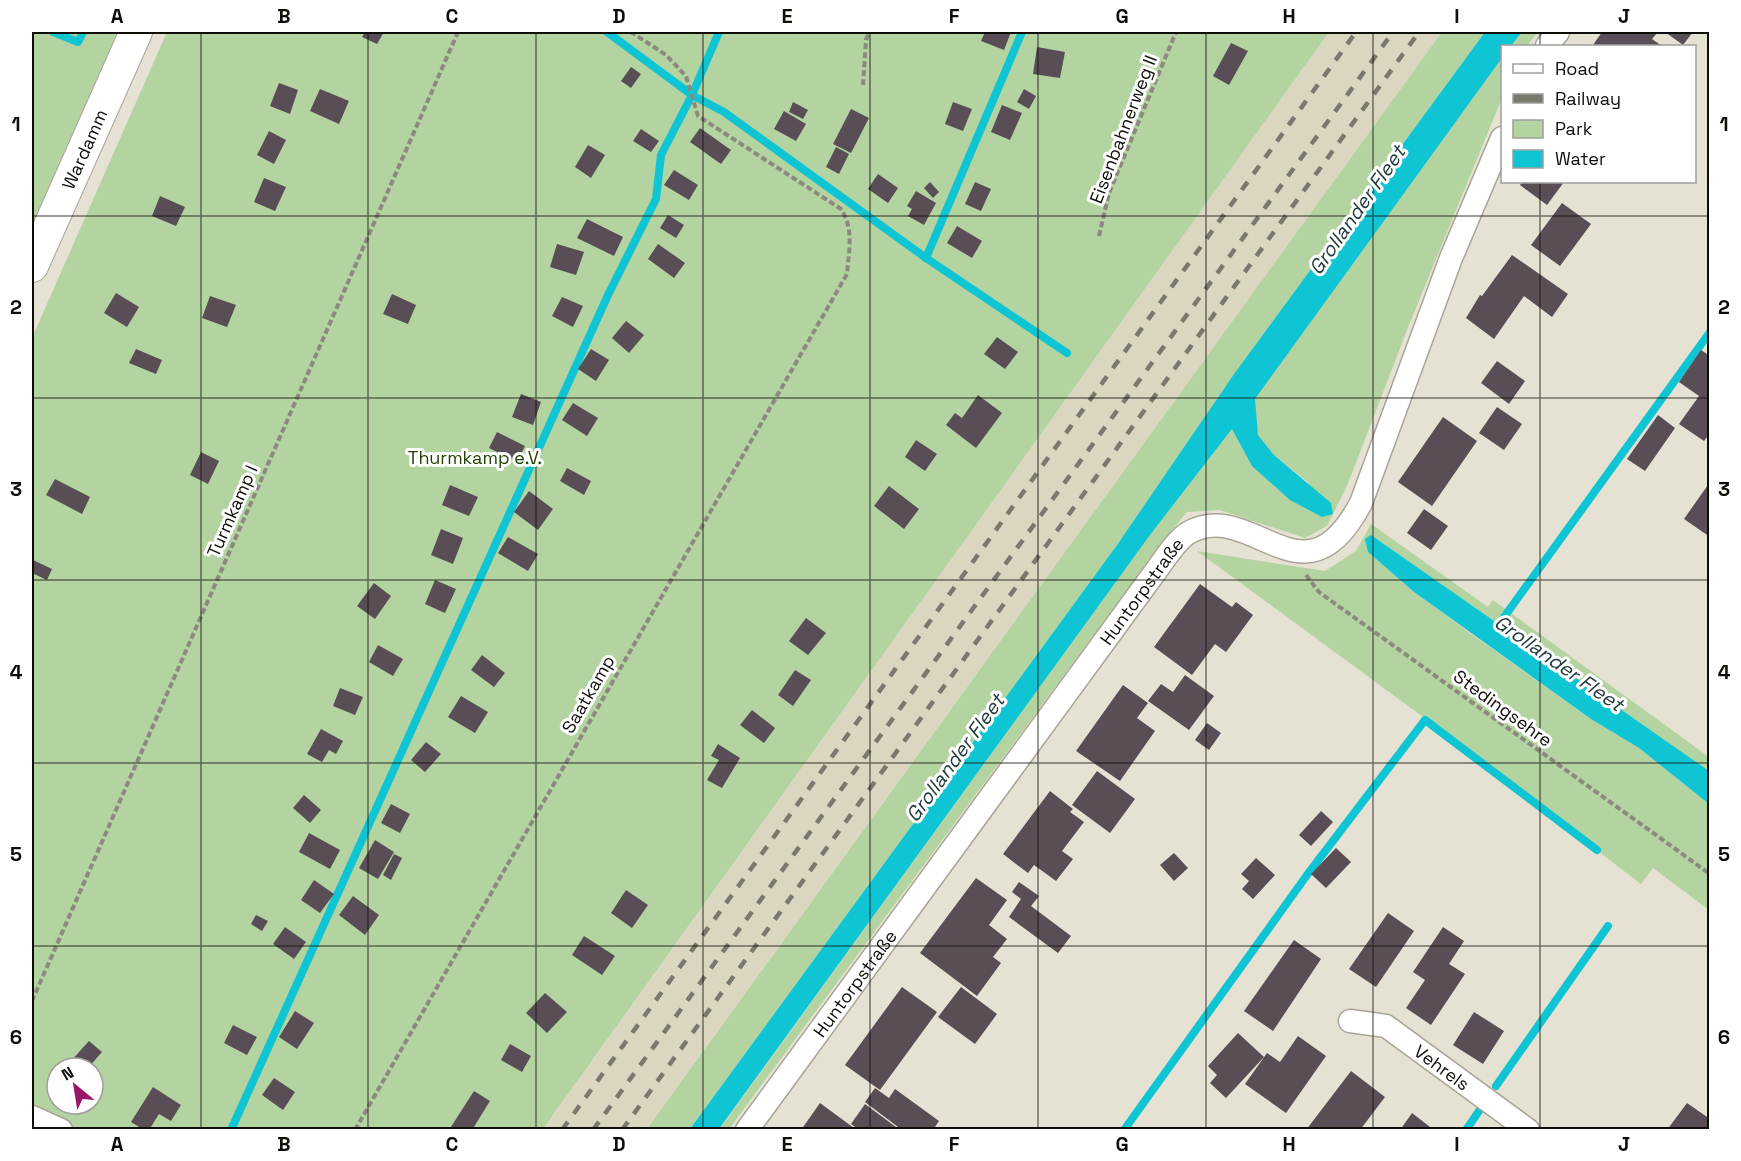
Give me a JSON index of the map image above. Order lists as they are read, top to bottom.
{
  "streets": {
    "street": ["Wardamm", "Huntorpstraße", "Vehrels"],
    "path": [
      "Eisenbahnerweg II",
      "Turmkamp I",
      "Saatkamp",
      "Stedingsehre"
    ]
  },
  "crossings": [
    ["Huntorpstraße", "Stedingsehre"]
  ],
  "water": ["Grollander Fleet"],
  "parks": ["Thurmkamp e.V."],
  "legend": [
    "Road",
    "Railway",
    "Park",
    "Water"
  ],
  "north": "top left",
  "grid": {
    "columns": [
      "A",
      "B",
      "C",
      "D",
      "E",
      "F",
      "G",
      "H",
      "I",
      "J"
    ],
    "rows": [
      "1",
      "2",
      "3",
      "4",
      "5",
      "6"
    ]
  }
}
